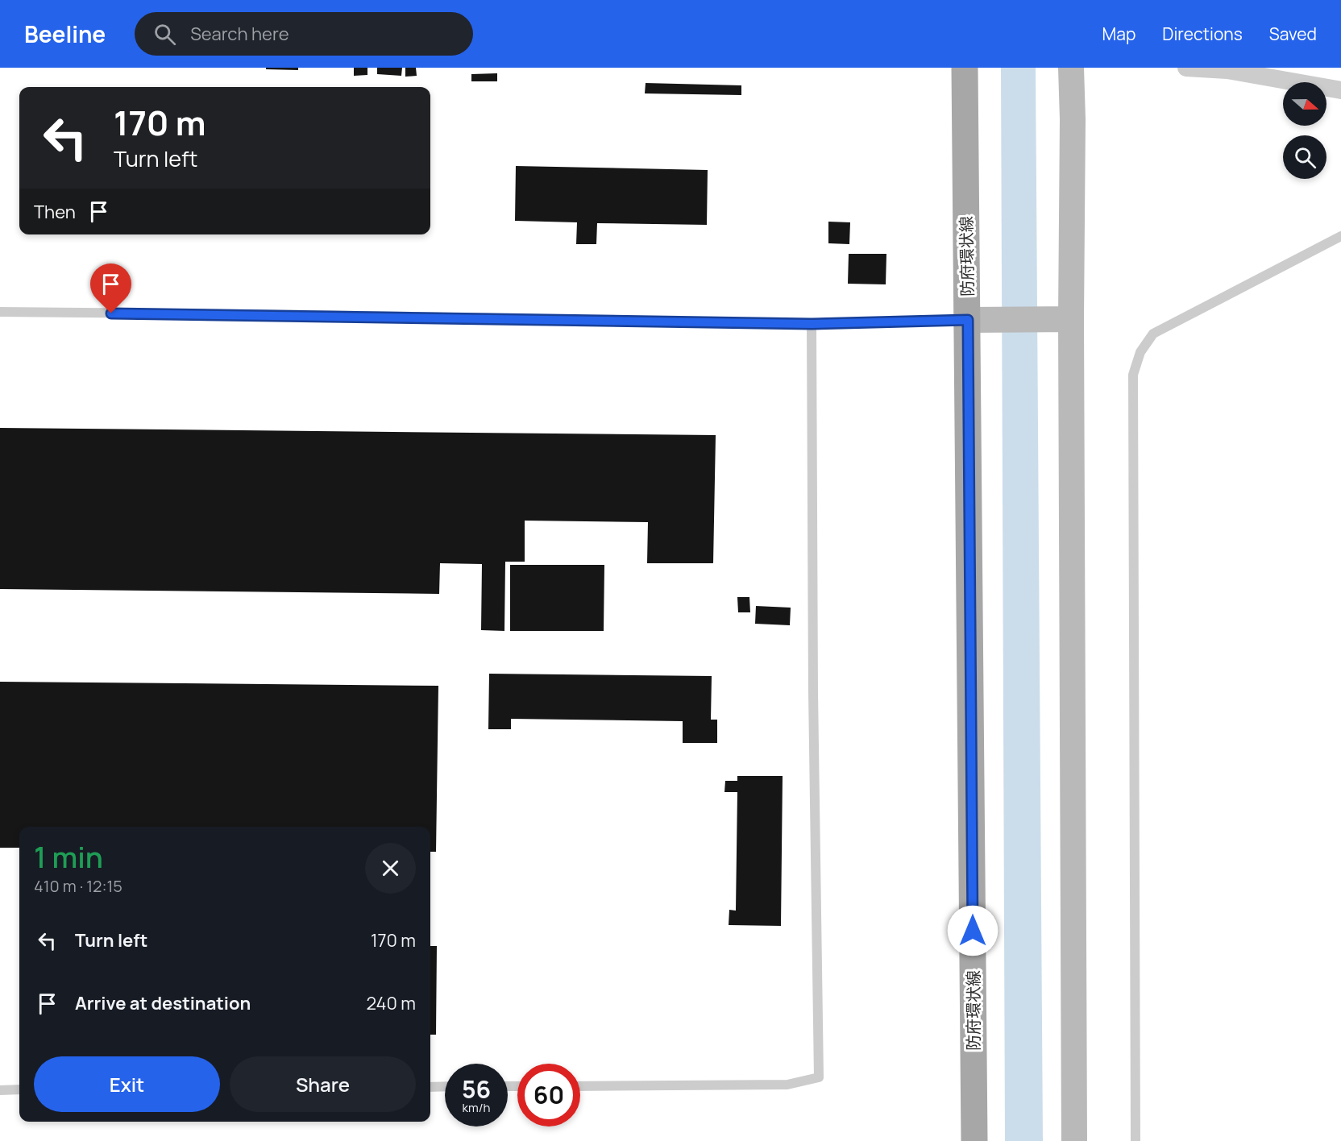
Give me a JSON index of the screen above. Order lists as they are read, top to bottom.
{
  "streets": {
    "main road": ["防府環状線"]
  },
  "north": "right",
  "page": {
    "header": "Beeline",
    "search": "Search here",
    "nav": ["Map", "Directions", "Saved"],
    "turn": ["170 m", "Turn left"],
    "then": "Then",
    "heading": ["1 min", "410 m · 12:15"],
    "list": [
      {
        "name": "Turn left",
        "value": "170 m"
      },
      {
        "name": "Arrive at destination",
        "value": "240 m"
      }
    ],
    "buttons": ["Exit", "Share"],
    "speed": "56 km/h",
    "limit": "60"
  }
}
